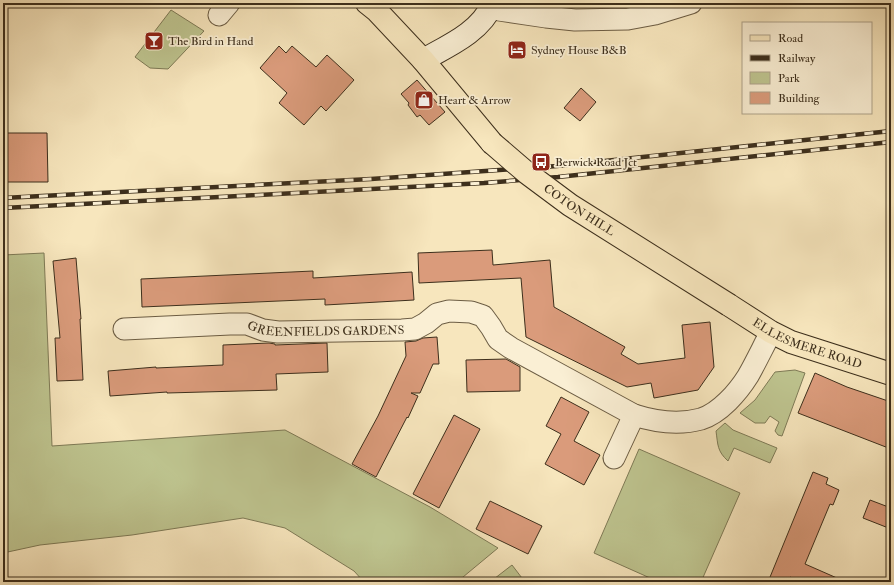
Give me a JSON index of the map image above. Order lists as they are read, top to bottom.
{
  "streets": {
    "main road": ["COTON HILL", "ELLESMERE ROAD"],
    "street": ["GREENFIELDS GARDENS"]
  },
  "crossings": [
    ["COTON HILL", "ELLESMERE ROAD"],
    ["GREENFIELDS GARDENS", "ELLESMERE ROAD"]
  ],
  "places": {
    "bar": ["The Bird in Hand"],
    "hotel": ["Sydney House B&B"],
    "shop": ["Heart & Arrow"],
    "bus stop": ["Berwick Road Jct"]
  },
  "legend": [
    "Road",
    "Railway",
    "Park",
    "Building"
  ]
}
